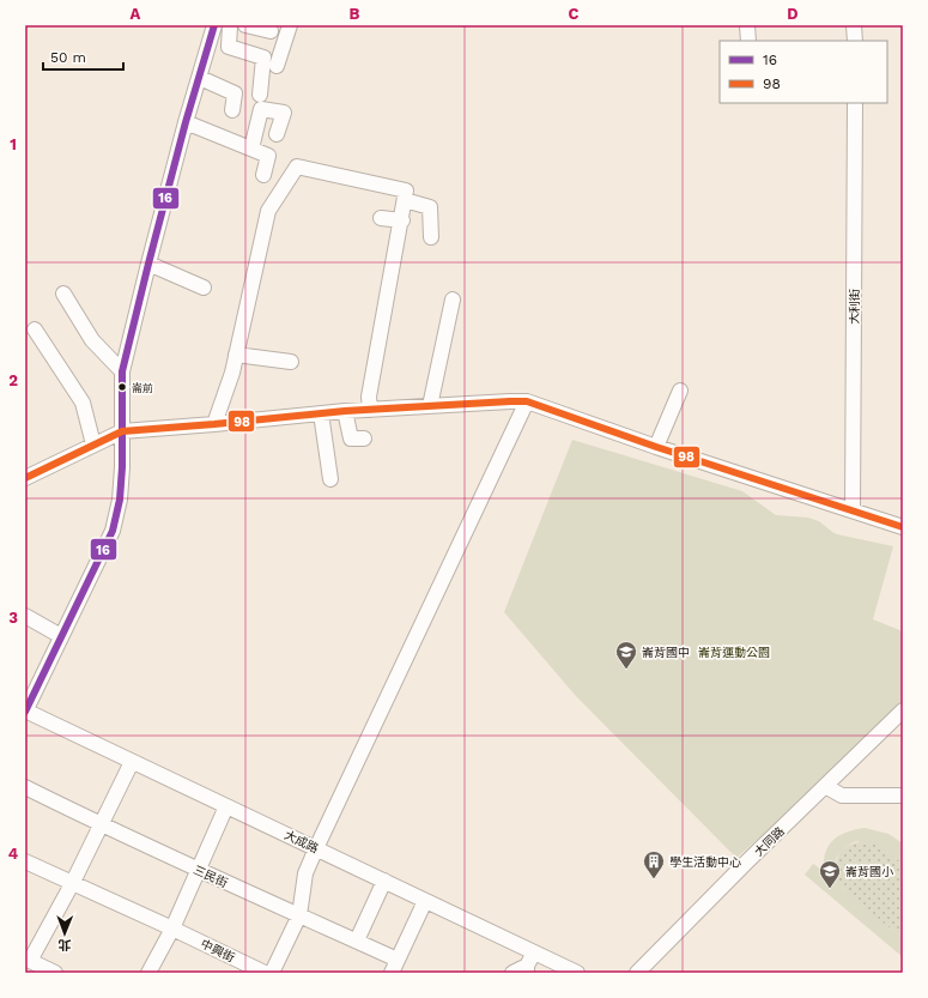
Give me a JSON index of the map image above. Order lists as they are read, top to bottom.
{
  "streets": {
    "street": [
      "大利街",
      "大成路",
      "大同路",
      "三民街",
      "中興街"
    ]
  },
  "parks": ["崙背運動公園"],
  "places": {
    "other": ["崙前"],
    "school or university": ["崙背國中", "崙背國小"],
    "building": ["學生活動中心"]
  },
  "lines": ["transit line 16", "transit line 98"],
  "legend": ["16", "98"],
  "scale_bar": "50 m",
  "north": "bottom",
  "grid": {
    "columns": [
      "A",
      "B",
      "C",
      "D"
    ],
    "rows": [
      "1",
      "2",
      "3",
      "4"
    ]
  }
}
